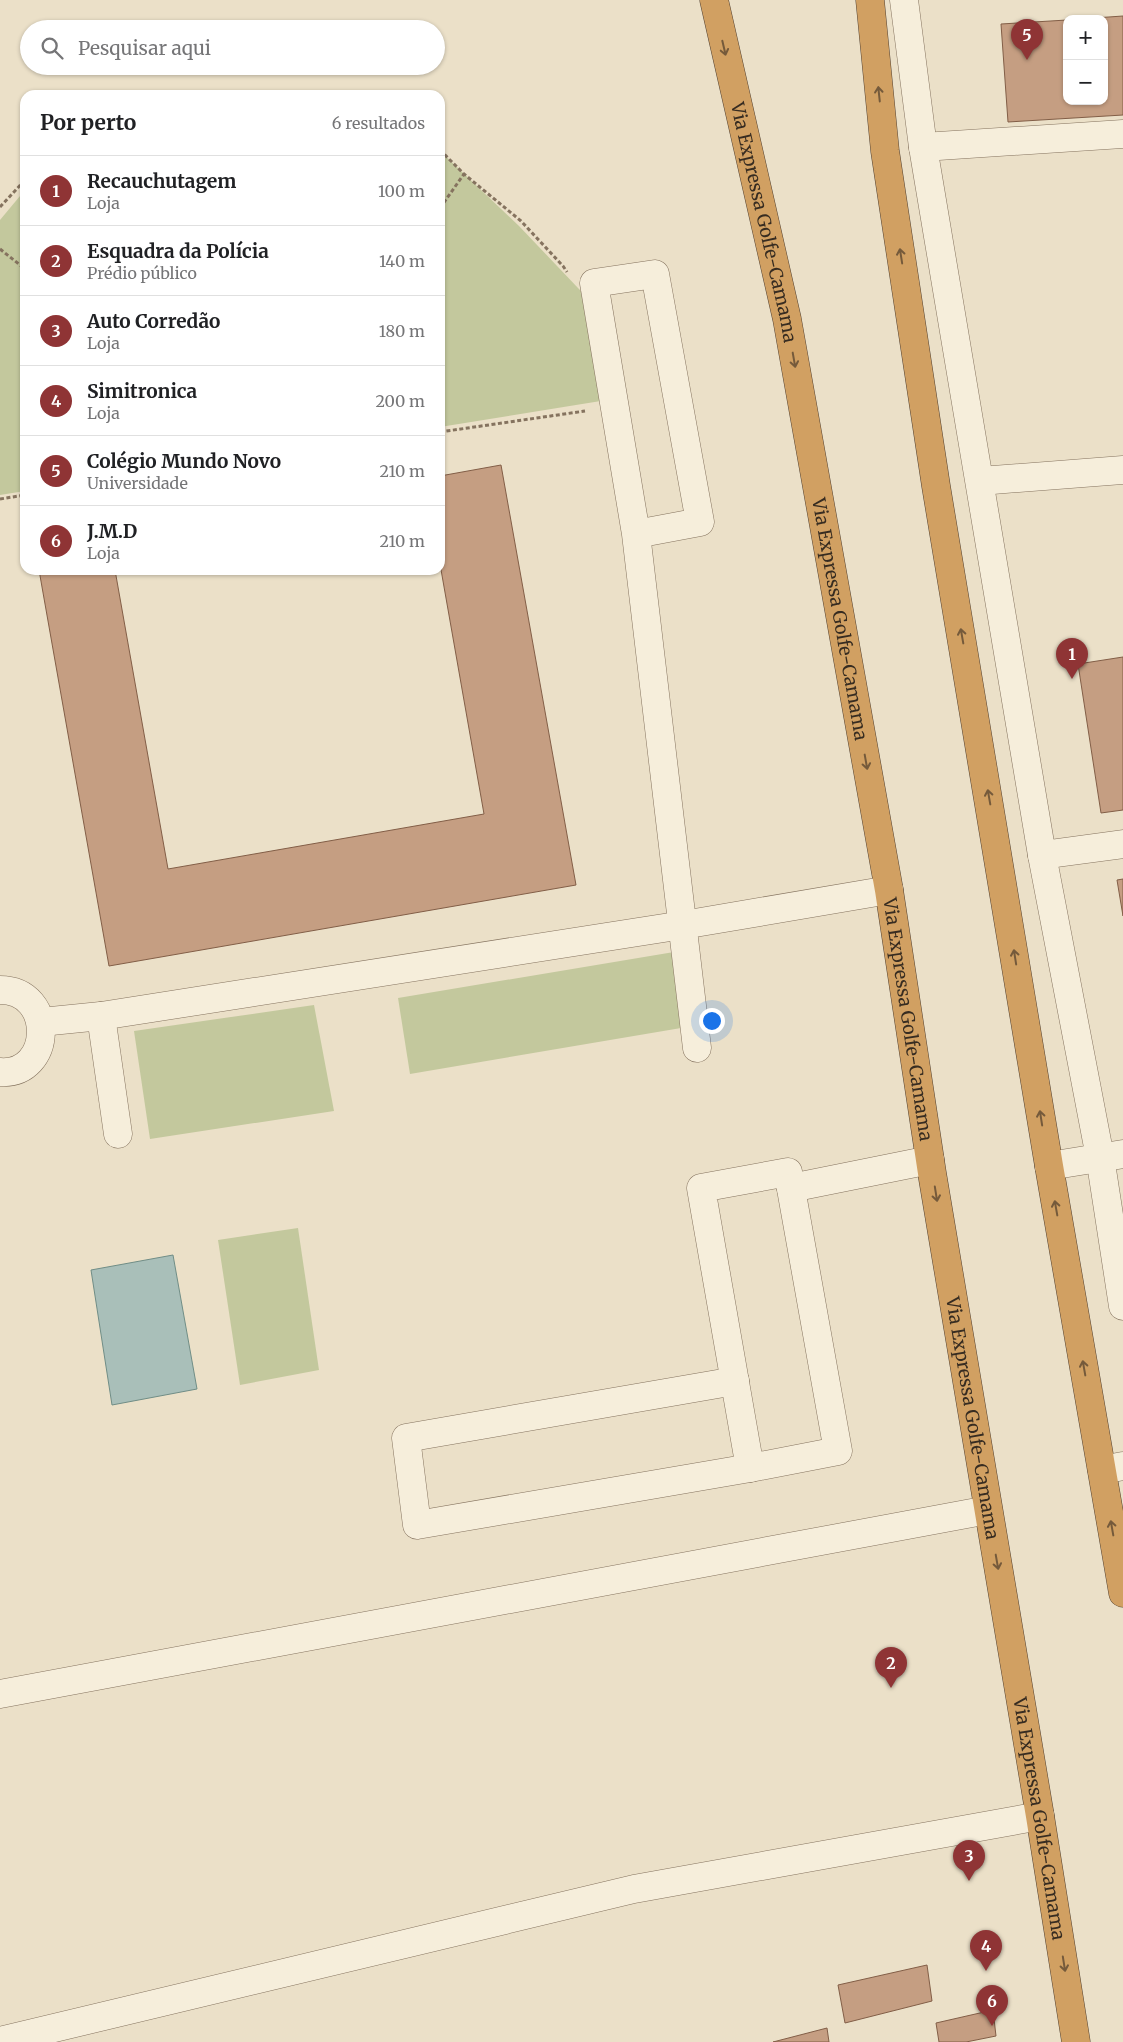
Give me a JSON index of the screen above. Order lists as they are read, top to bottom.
{
  "streets": {
    "highway": ["Via Expressa Golfe-Camama"]
  },
  "page": {
    "map_buttons": ["+", "−"],
    "pins": [
      "5",
      "1",
      "2",
      "3",
      "4",
      "6"
    ],
    "search": "Pesquisar aqui",
    "heading": ["Por perto", "6 resultados"],
    "list": [
      {
        "mark": "1",
        "name": "Recauchutagem",
        "note": "Loja",
        "value": "100 m"
      },
      {
        "mark": "2",
        "name": "Esquadra da Polícia",
        "note": "Prédio público",
        "value": "140 m"
      },
      {
        "mark": "3",
        "name": "Auto Corredão",
        "note": "Loja",
        "value": "180 m"
      },
      {
        "mark": "4",
        "name": "Simitronica",
        "note": "Loja",
        "value": "200 m"
      },
      {
        "mark": "5",
        "name": "Colégio Mundo Novo",
        "note": "Universidade",
        "value": "210 m"
      },
      {
        "mark": "6",
        "name": "J.M.D",
        "note": "Loja",
        "value": "210 m"
      }
    ]
  }
}
